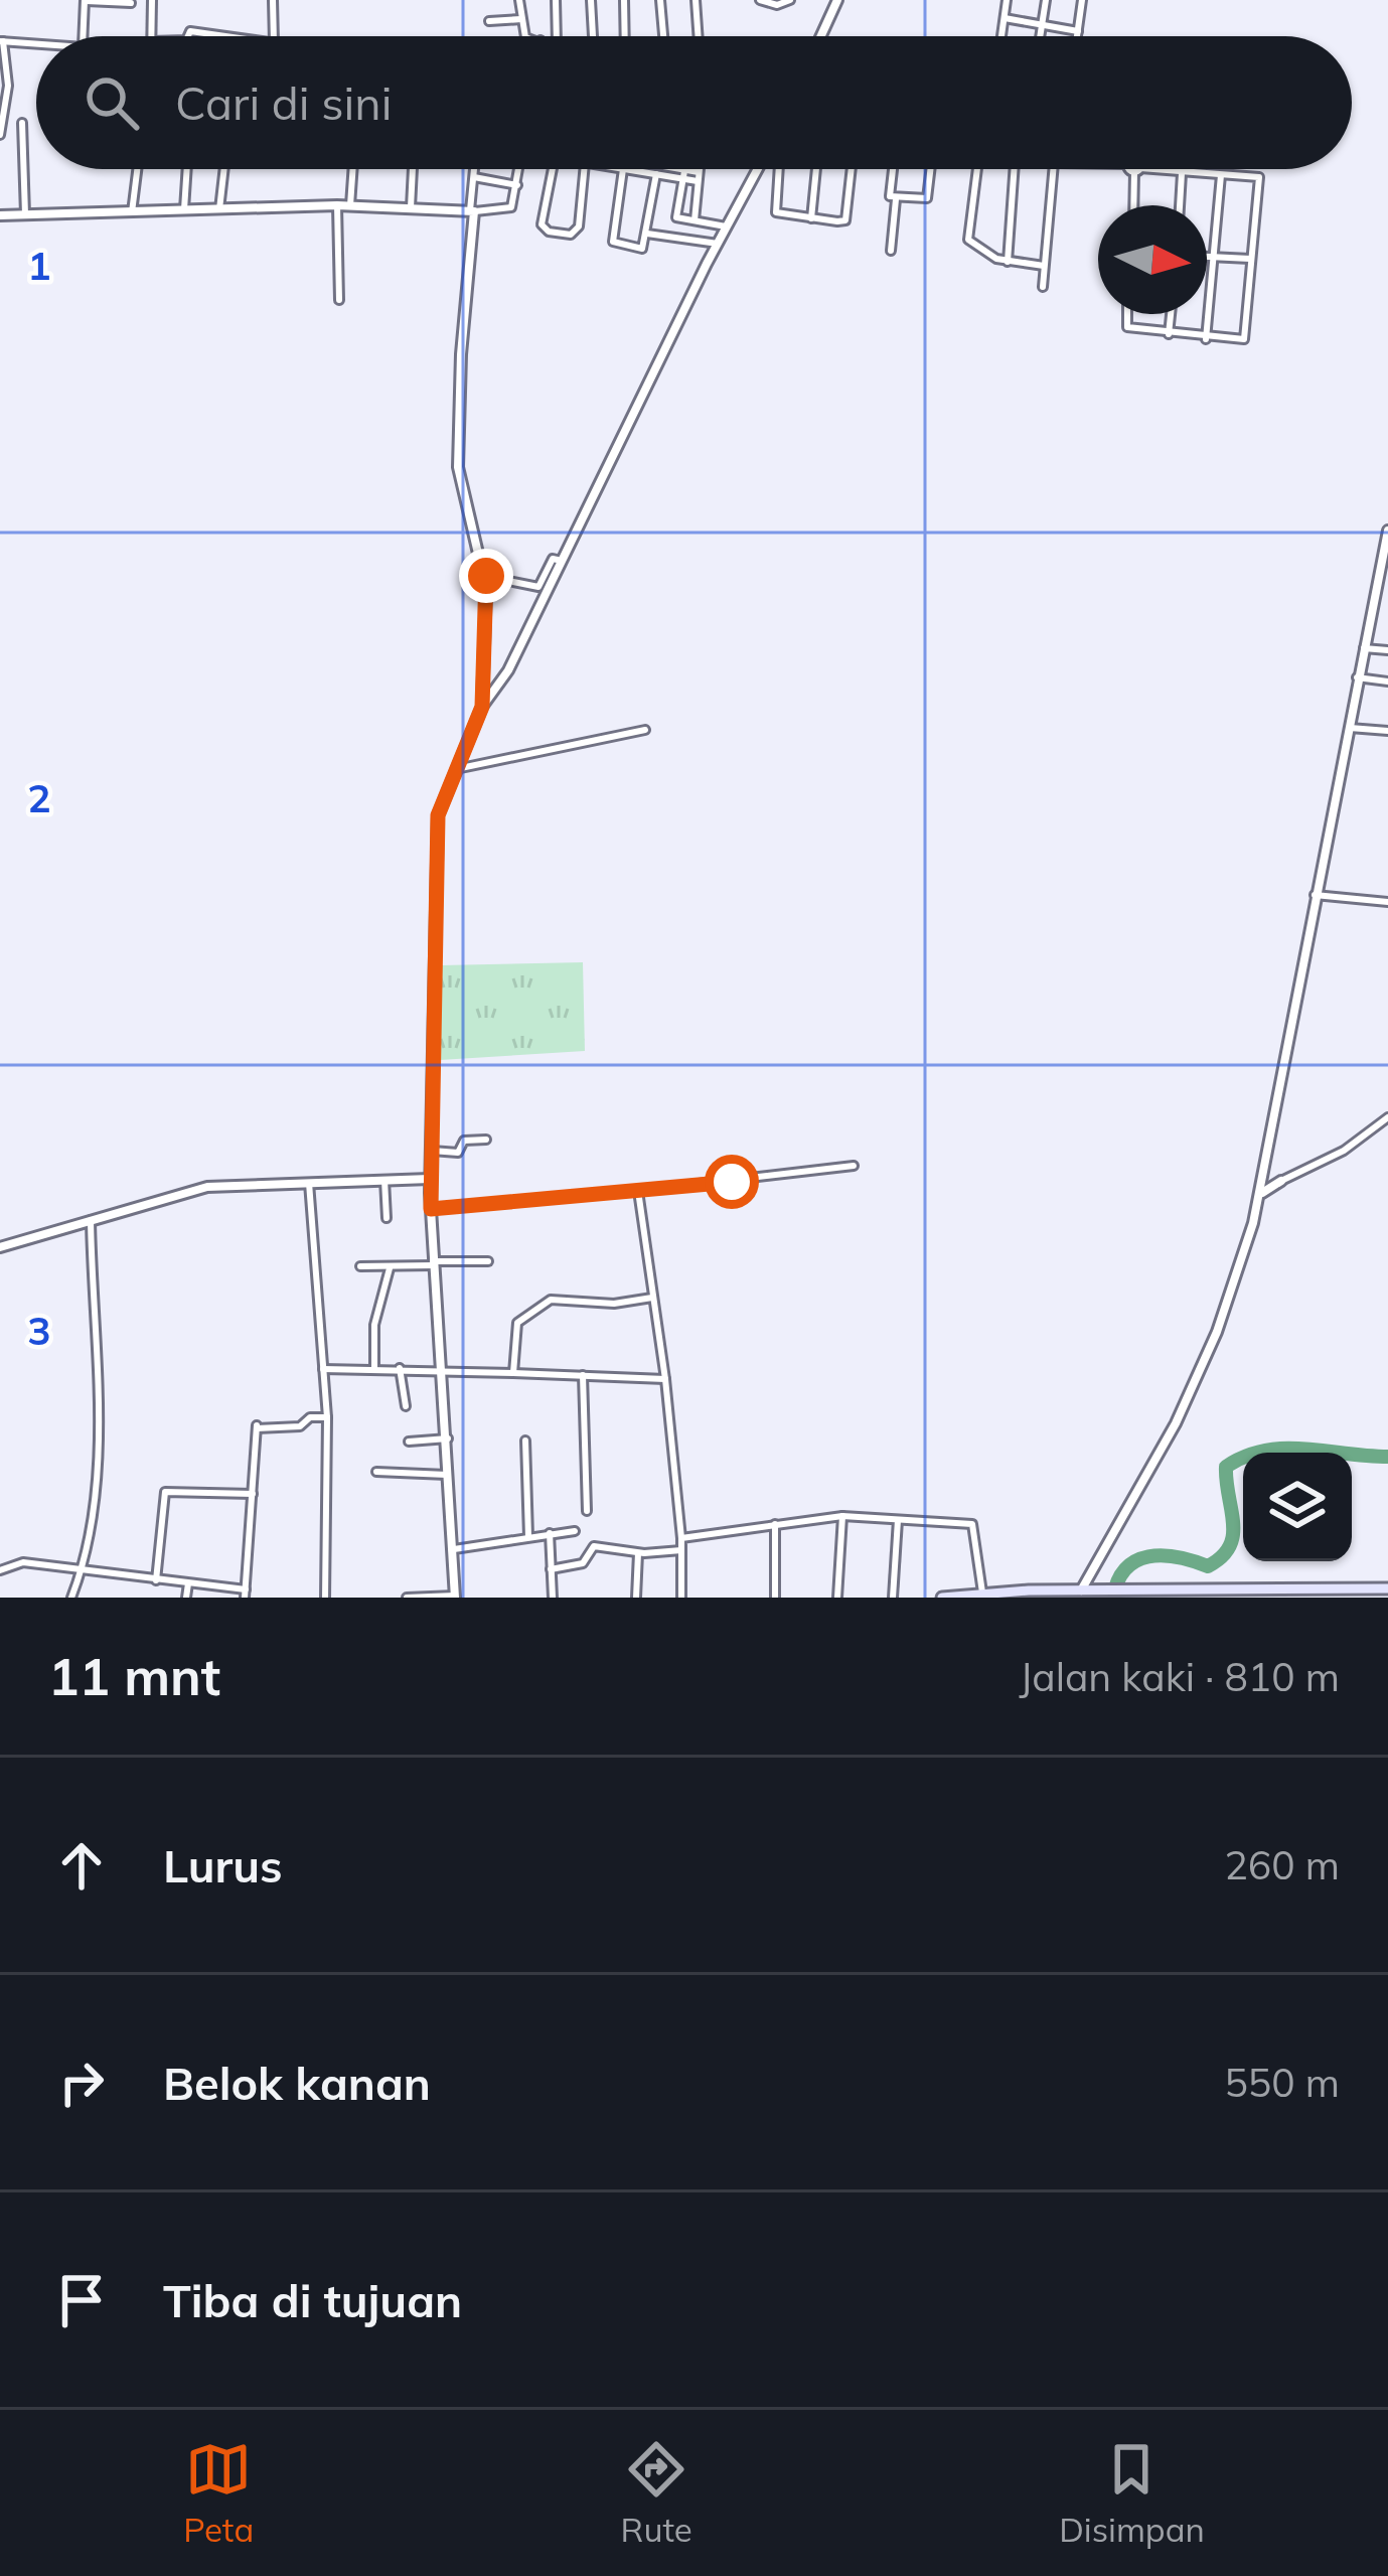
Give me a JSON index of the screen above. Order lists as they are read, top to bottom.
{
  "north": "right",
  "page": {
    "search": "Cari di sini",
    "heading": ["11 mnt", "Jalan kaki · 810 m"],
    "list": [
      ["Lurus", "260 m"],
      ["Belok kanan", "550 m"],
      "Tiba di tujuan"
    ],
    "nav": ["Peta", "Rute", "Disimpan"]
  },
  "grid": {
    "rows": ["1", "2", "3"]
  }
}
